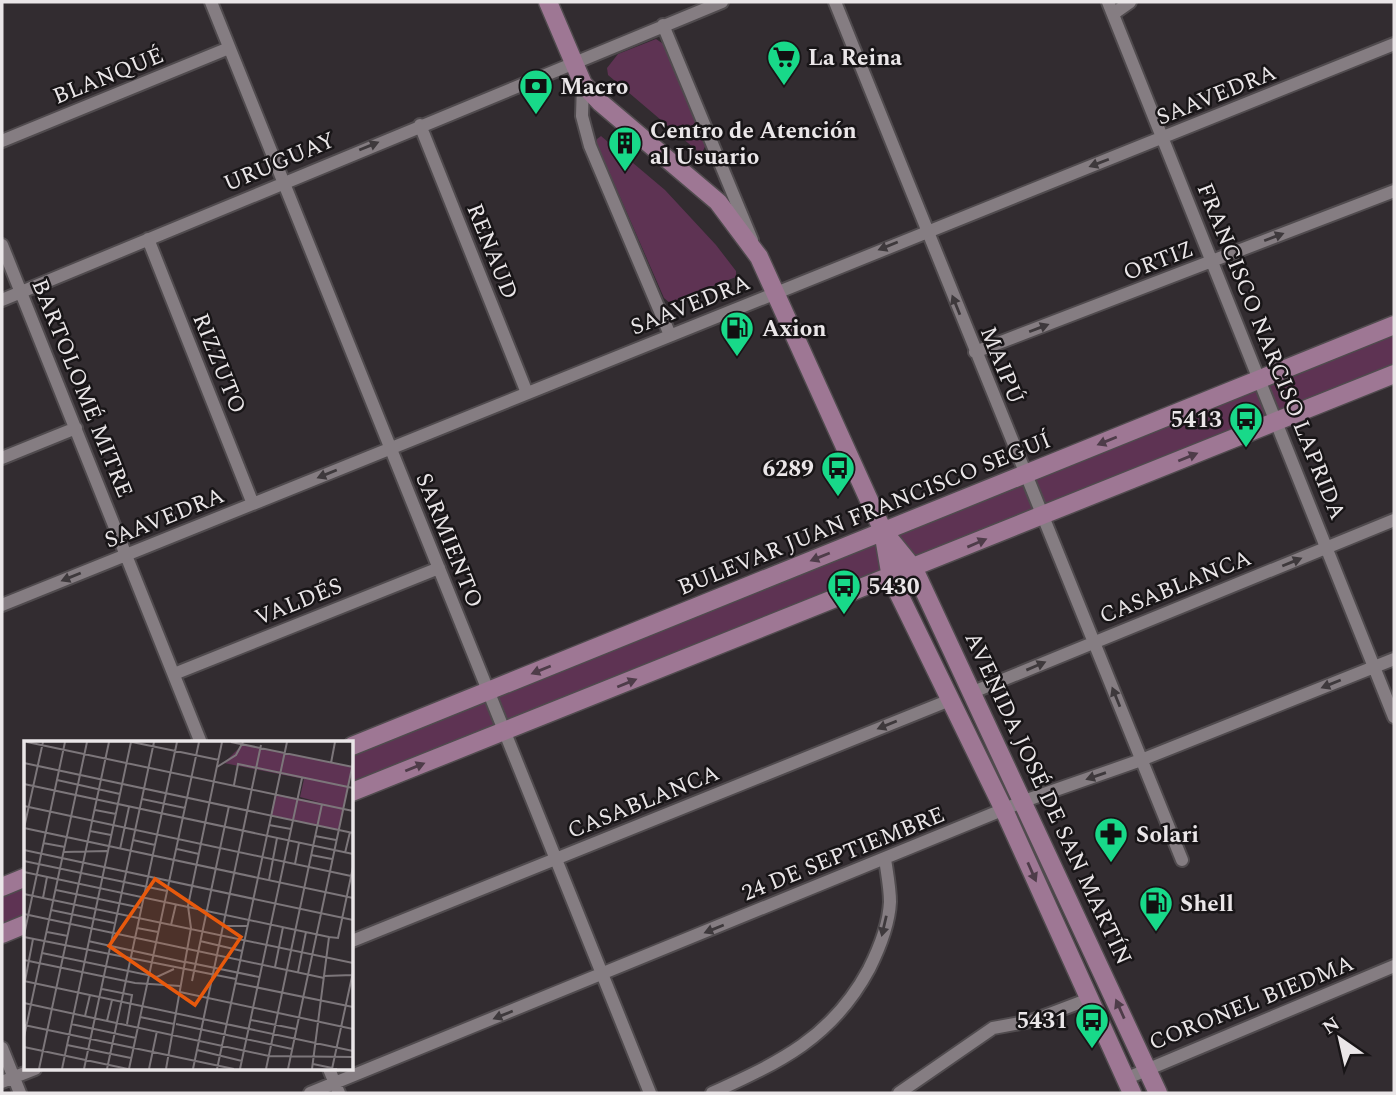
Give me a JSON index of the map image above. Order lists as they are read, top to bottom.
{
  "streets": {
    "main road": ["BULEVAR JUAN FRANCISCO SEGUÍ", "AVENIDA JOSÉ DE SAN MARTÍN"],
    "street": [
      "BLANQUÉ",
      "SAAVEDRA",
      "URUGUAY",
      "RENAUD",
      "ORTIZ",
      "FRANCISCO NARCISO LAPRIDA",
      "RIZZUTO",
      "MAIPÚ",
      "BARTOLOMÉ MITRE",
      "SARMIENTO",
      "CASABLANCA",
      "VALDÉS",
      "24 DE SEPTIEMBRE",
      "CORONEL BIEDMA"
    ]
  },
  "crossings": [
    ["BLANQUÉ", "SARMIENTO"],
    ["SAAVEDRA", "RENAUD"],
    ["SAAVEDRA", "FRANCISCO NARCISO LAPRIDA"],
    ["SAAVEDRA", "RIZZUTO"],
    ["SAAVEDRA", "MAIPÚ"],
    ["SAAVEDRA", "BARTOLOMÉ MITRE"],
    ["SAAVEDRA", "SARMIENTO"],
    ["SAAVEDRA", "AVENIDA JOSÉ DE SAN MARTÍN"],
    ["URUGUAY", "RENAUD"],
    ["URUGUAY", "RIZZUTO"],
    ["URUGUAY", "BARTOLOMÉ MITRE"],
    ["URUGUAY", "SARMIENTO"],
    ["URUGUAY", "AVENIDA JOSÉ DE SAN MARTÍN"],
    ["ORTIZ", "FRANCISCO NARCISO LAPRIDA"],
    ["ORTIZ", "MAIPÚ"],
    ["FRANCISCO NARCISO LAPRIDA", "BULEVAR JUAN FRANCISCO SEGUÍ"],
    ["FRANCISCO NARCISO LAPRIDA", "CASABLANCA"],
    ["FRANCISCO NARCISO LAPRIDA", "24 DE SEPTIEMBRE"],
    ["MAIPÚ", "BULEVAR JUAN FRANCISCO SEGUÍ"],
    ["MAIPÚ", "CASABLANCA"],
    ["MAIPÚ", "24 DE SEPTIEMBRE"],
    ["BARTOLOMÉ MITRE", "VALDÉS"],
    ["BULEVAR JUAN FRANCISCO SEGUÍ", "SARMIENTO"],
    ["BULEVAR JUAN FRANCISCO SEGUÍ", "AVENIDA JOSÉ DE SAN MARTÍN"],
    ["SARMIENTO", "CASABLANCA"],
    ["SARMIENTO", "VALDÉS"],
    ["SARMIENTO", "24 DE SEPTIEMBRE"],
    ["CASABLANCA", "AVENIDA JOSÉ DE SAN MARTÍN"],
    ["AVENIDA JOSÉ DE SAN MARTÍN", "24 DE SEPTIEMBRE"],
    ["AVENIDA JOSÉ DE SAN MARTÍN", "CORONEL BIEDMA"]
  ],
  "one_way": ["SAAVEDRA", "ORTIZ", "24 DE SEPTIEMBRE"],
  "places": {
    "supermarket": ["La Reina"],
    "bank": ["Macro"],
    "building": ["Centro de Atención al Usuario"],
    "fuel station": ["Axion", "Shell"],
    "bus stop": [
      "5413",
      "6289",
      "5430",
      "5431"
    ],
    "pharmacy": ["Solari"]
  },
  "north": "top left"
}
